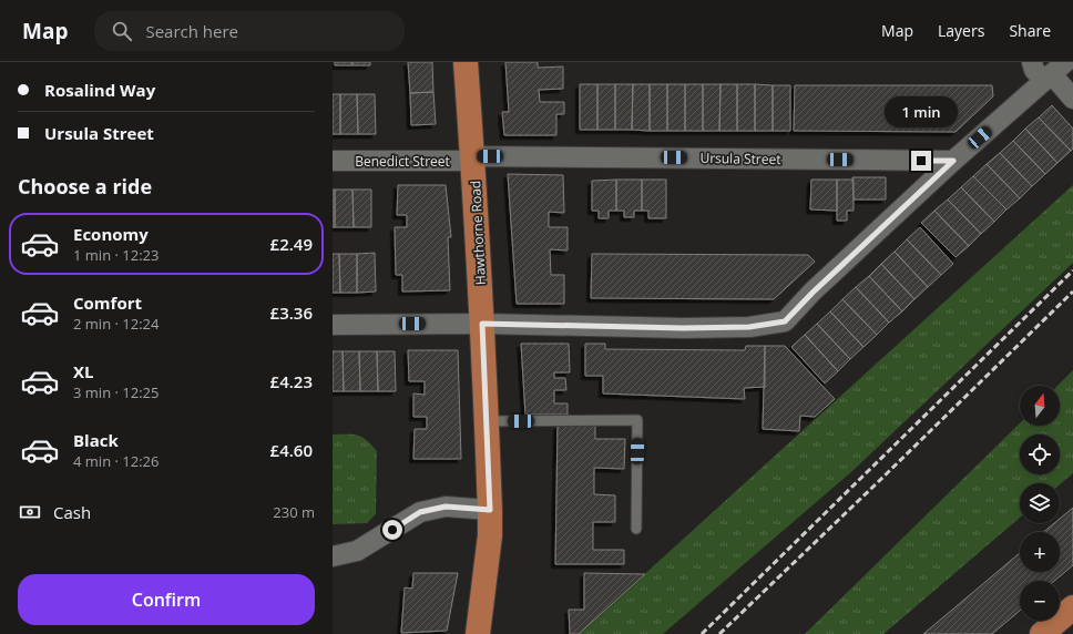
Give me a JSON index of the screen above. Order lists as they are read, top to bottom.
{
  "streets": {
    "main road": ["Hawthorne Road"],
    "street": ["Ursula Street", "Benedict Street"]
  },
  "crossings": [
    ["Ursula Street", "Benedict Street"],
    ["Ursula Street", "Hawthorne Road"],
    ["Benedict Street", "Hawthorne Road"]
  ],
  "north": "top",
  "page": {
    "header": "Map",
    "search": "Search here",
    "nav": ["Map", "Layers", "Share"],
    "banner": ["Rosalind Way", "Ursula Street"],
    "bubble": "1 min",
    "heading": "Choose a ride",
    "list": [
      {
        "name": "Economy",
        "note": "1 min · 12:23",
        "value": "£2.49"
      },
      {
        "name": "Comfort",
        "note": "2 min · 12:24",
        "value": "£3.36"
      },
      {
        "name": "XL",
        "note": "3 min · 12:25",
        "value": "£4.23"
      },
      {
        "name": "Black",
        "note": "4 min · 12:26",
        "value": "£4.60"
      }
    ],
    "map_buttons": ["+", "−"],
    "pay": ["Cash", "230 m"],
    "buttons": "Confirm"
  }
}
